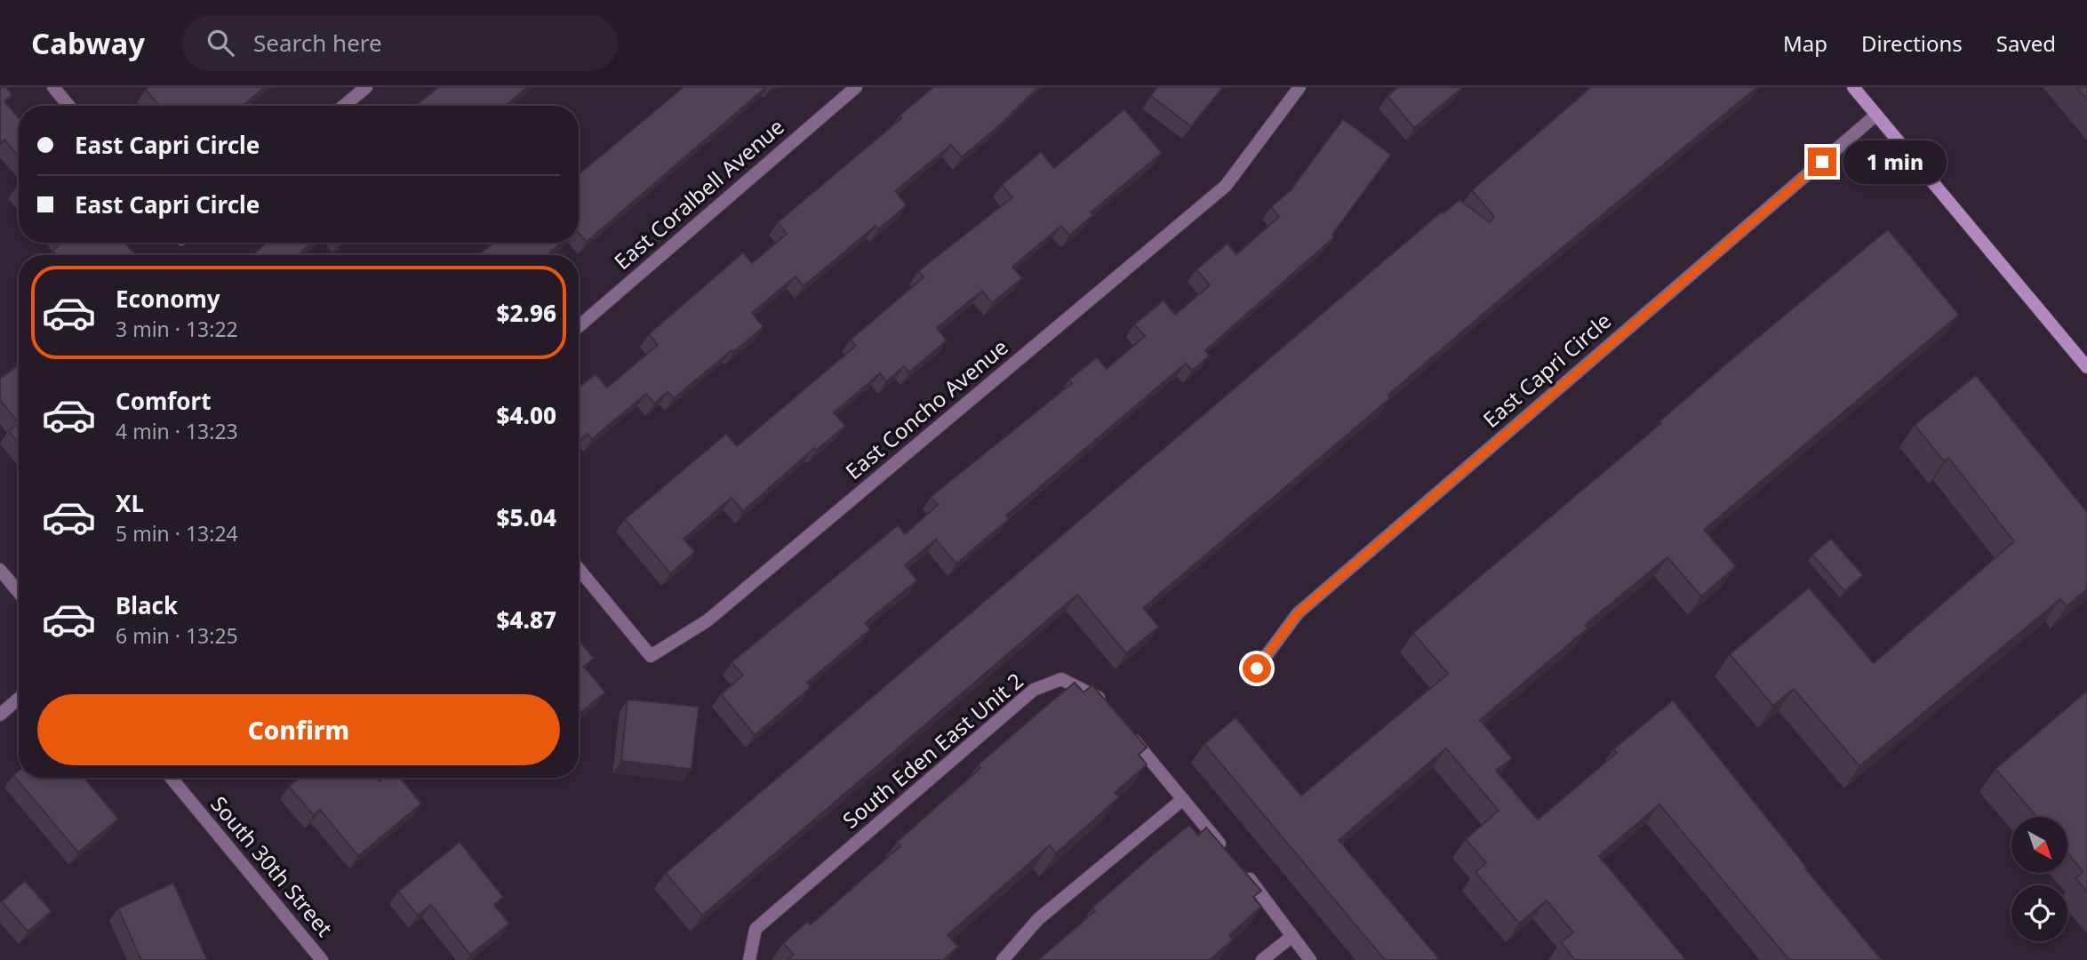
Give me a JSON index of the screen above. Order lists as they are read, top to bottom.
{
  "streets": {
    "street": [
      "East Coralbell Avenue",
      "East Capri Circle",
      "East Concho Avenue",
      "South Eden East Unit 2",
      "South 30th Street"
    ]
  },
  "north": "bottom right",
  "page": {
    "header": "Cabway",
    "search": "Search here",
    "nav": ["Map", "Directions", "Saved"],
    "banner": ["East Capri Circle", "East Capri Circle"],
    "bubble": "1 min",
    "list": [
      {
        "name": "Economy",
        "note": "3 min · 13:22",
        "value": "$2.96"
      },
      {
        "name": "Comfort",
        "note": "4 min · 13:23",
        "value": "$4.00"
      },
      {
        "name": "XL",
        "note": "5 min · 13:24",
        "value": "$5.04"
      },
      {
        "name": "Black",
        "note": "6 min · 13:25",
        "value": "$4.87"
      }
    ],
    "buttons": "Confirm"
  }
}
